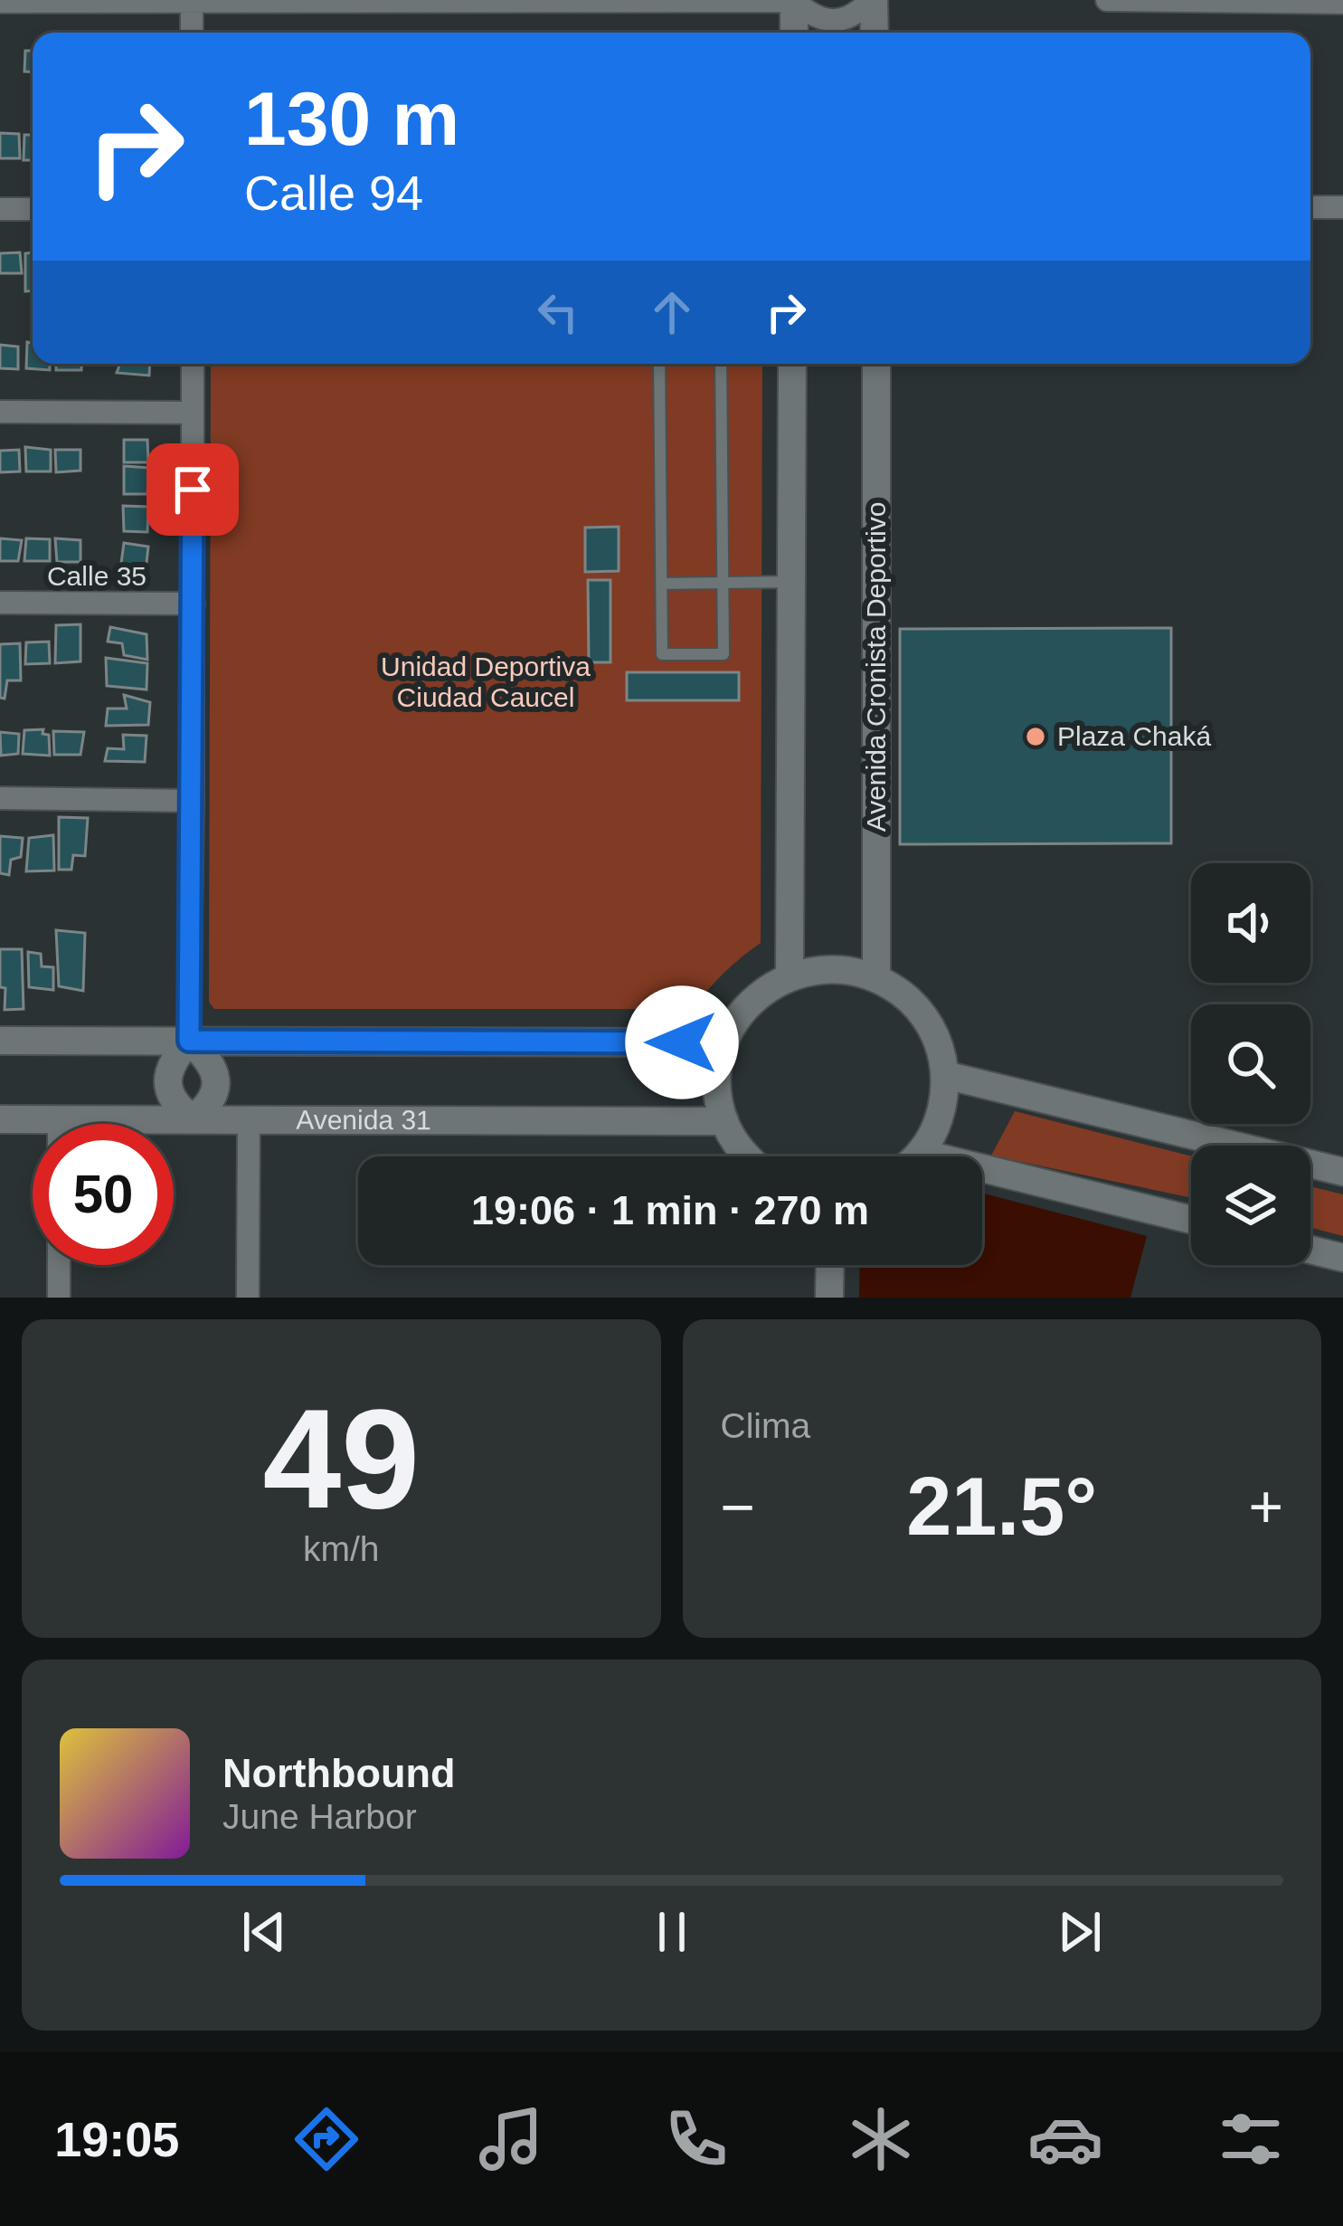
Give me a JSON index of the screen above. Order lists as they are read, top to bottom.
{
  "streets": {
    "main road": ["Avenida Cronista Deportivo", "Avenida 31"],
    "street": ["Calle 35"]
  },
  "parks": ["Unidad Deportiva Ciudad Caucel"],
  "places": ["Plaza Chaká"],
  "page": {
    "turn": ["130 m", "Calle 94"],
    "limit": "50",
    "trip": "19:06 · 1 min · 270 m",
    "tile": [
      ["49", "km/h"],
      "Clima"
    ],
    "heat": ["−", "21.5°", "+"],
    "song": ["Northbound", "June Harbor"],
    "tabs": "19:05"
  }
}
